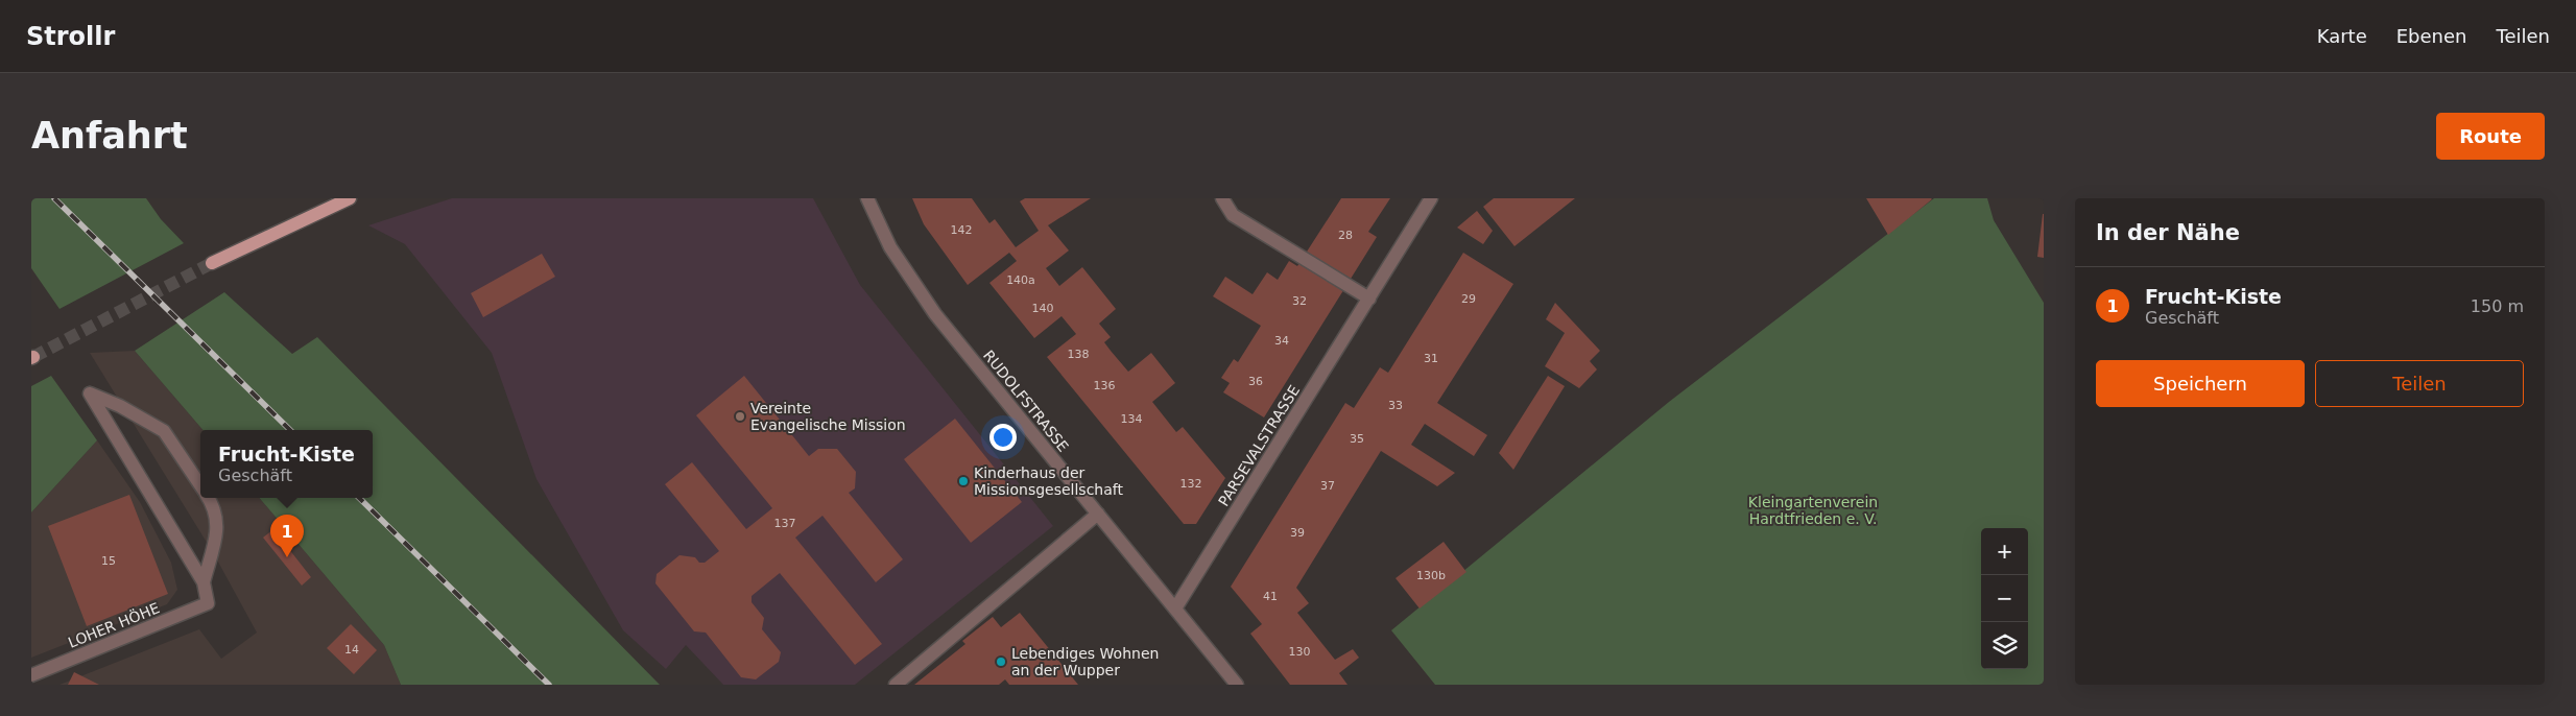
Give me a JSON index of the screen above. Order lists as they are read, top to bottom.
{
  "streets": {
    "street": ["RUDOLFSTRASSE", "PARSEVALSTRASSE", "LOHER HÖHE"]
  },
  "crossings": [
    ["RUDOLFSTRASSE", "PARSEVALSTRASSE"]
  ],
  "parks": ["Kleingartenverein Hardtfrieden e. V."],
  "places": ["Vereinte Evangelische Mission", "Kinderhaus der Missionsgesellschaft", "Lebendiges Wohnen an der Wupper"],
  "house_numbers": [
    "142",
    "28",
    "140a",
    "29",
    "32",
    "140",
    "34",
    "138",
    "31",
    "36",
    "136",
    "33",
    "134",
    "35",
    "132",
    "37",
    "137",
    "39",
    "15",
    "130b",
    "41",
    "14",
    "130"
  ],
  "page": {
    "header": "Strollr",
    "nav": ["Karte", "Ebenen", "Teilen"],
    "buttons": [
      "Route",
      ["Speichern", "Teilen"]
    ],
    "title": "Anfahrt",
    "heading": "In der Nähe",
    "list": [
      {
        "mark": "1",
        "name": "Frucht-Kiste",
        "note": "Geschäft",
        "value": "150 m"
      }
    ],
    "popup": ["Frucht-Kiste", "Geschäft"],
    "pins": "1",
    "map_buttons": ["+", "−"]
  }
}
